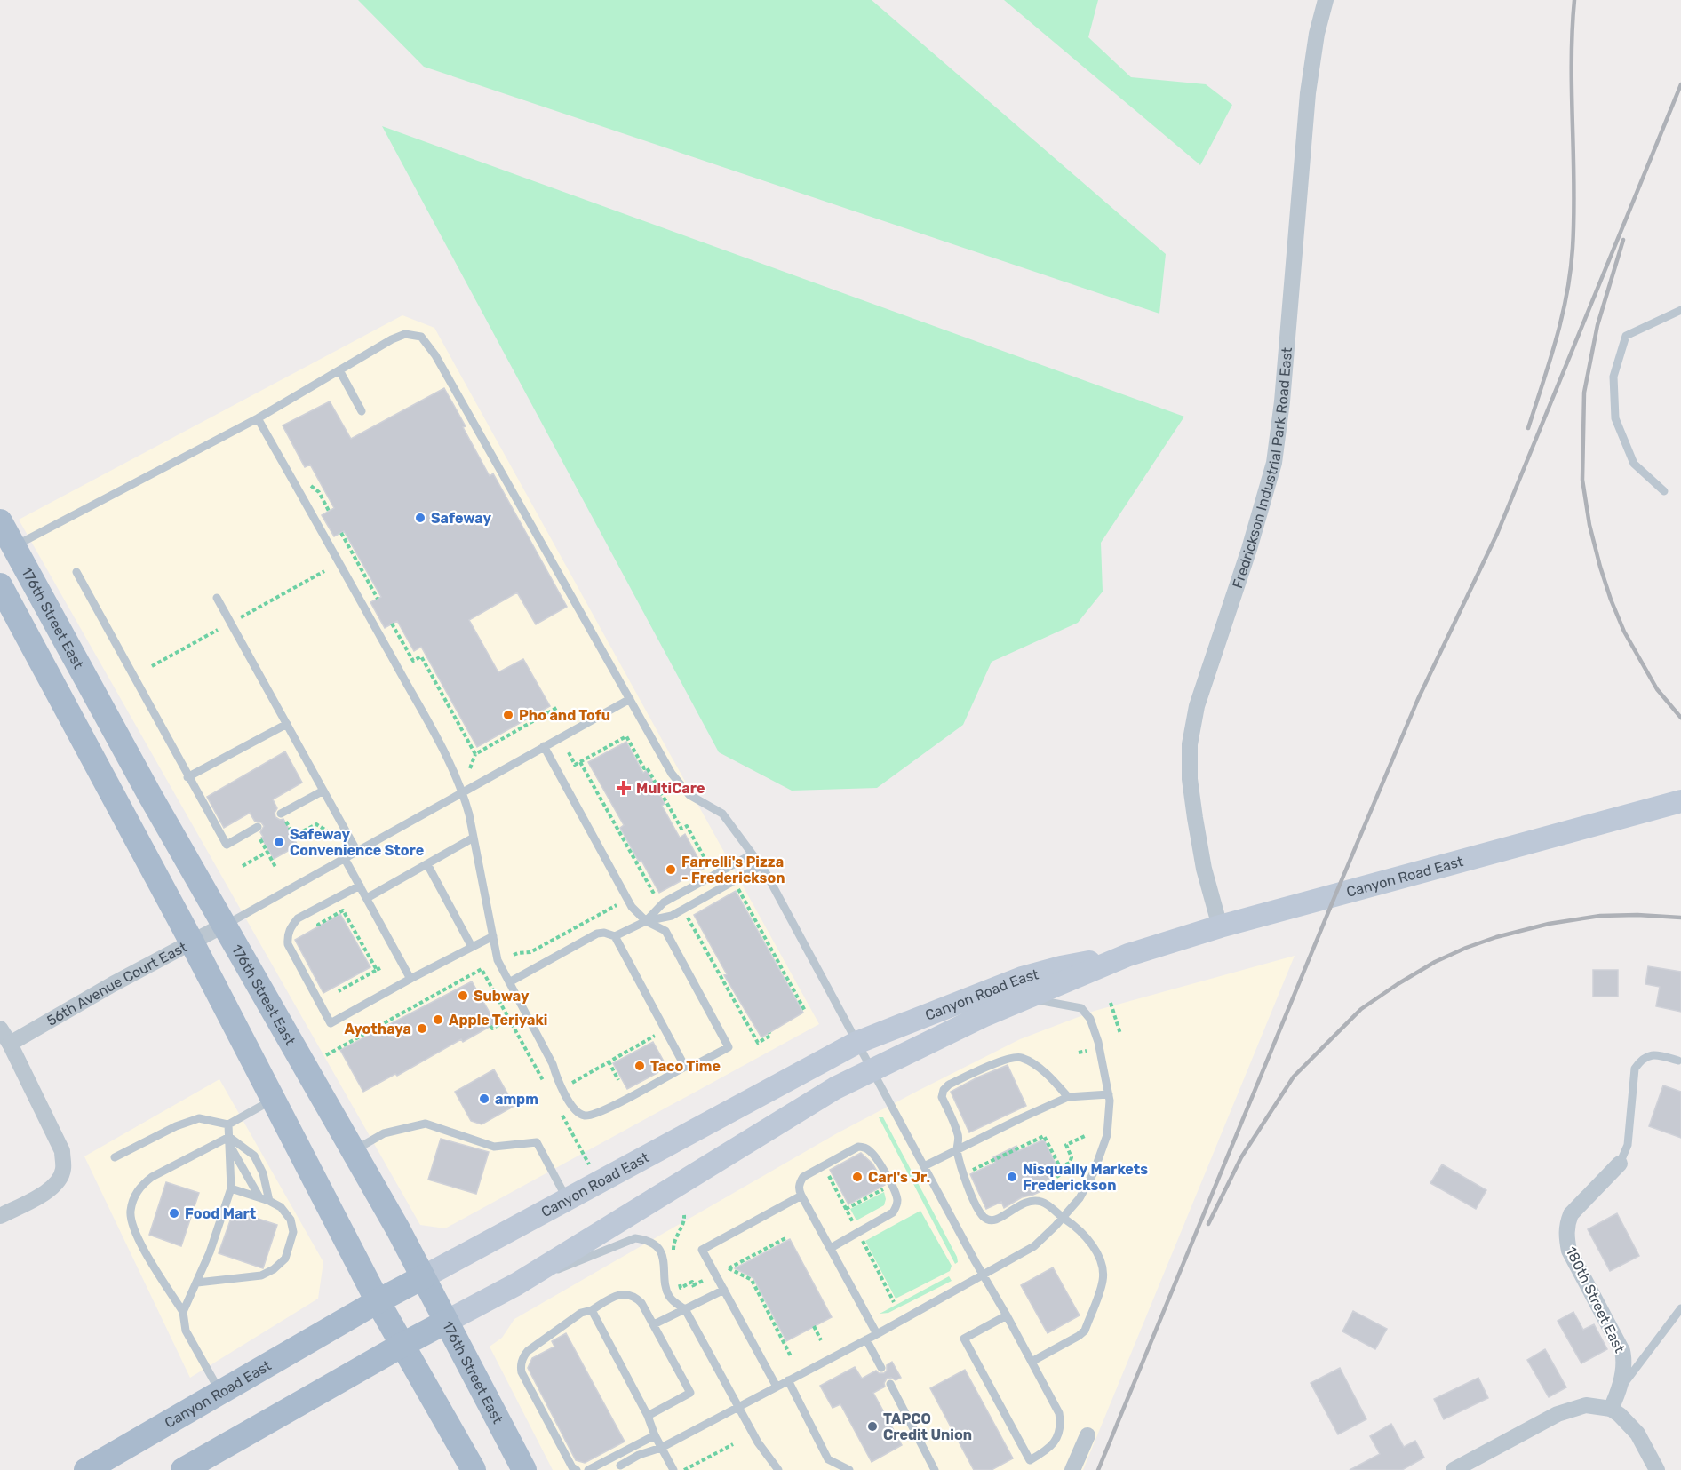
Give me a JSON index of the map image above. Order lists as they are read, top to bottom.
{
  "streets": {
    "main road": ["176th Street East", "Canyon Road East"],
    "street": ["Fredrickson Industrial Park Road East", "56th Avenue Court East", "180th Street East"]
  },
  "crossings": [
    ["Fredrickson Industrial Park Road East", "Canyon Road East"],
    ["176th Street East", "Canyon Road East"],
    ["176th Street East", "56th Avenue Court East"]
  ],
  "places": {
    "other": [
      "Safeway",
      "Pho and Tofu",
      "Safeway Convenience Store",
      "Farrelli's Pizza - Frederickson",
      "Subway",
      "Apple Teriyaki",
      "Ayothaya",
      "Taco Time",
      "ampm",
      "Carl's Jr.",
      "Nisqually Markets Frederickson",
      "Food Mart",
      "TAPCO Credit Union"
    ],
    "health": ["MultiCare"]
  }
}
